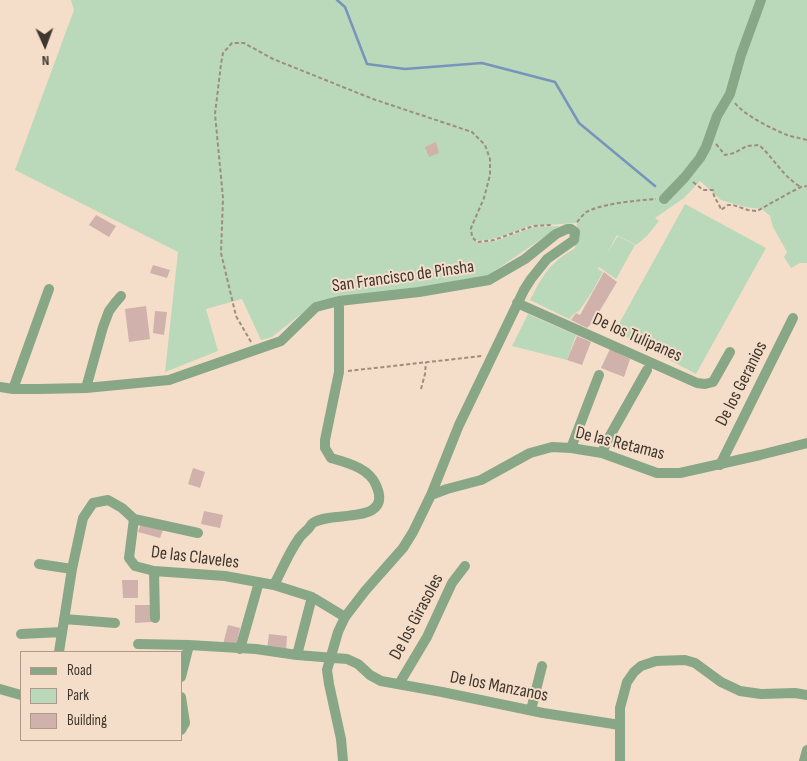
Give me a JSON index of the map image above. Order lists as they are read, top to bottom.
{
  "streets": {
    "street": [
      "San Francisco de Pinsha",
      "De los Tulipanes",
      "De los Geranios",
      "De las Retamas",
      "De las Claveles",
      "De los Girasoles",
      "De los Manzanos"
    ]
  },
  "crossings": [
    ["De los Geranios", "De las Retamas"],
    ["De los Girasoles", "De los Manzanos"]
  ],
  "legend": ["Road", "Park", "Building"],
  "north": "bottom"
}
